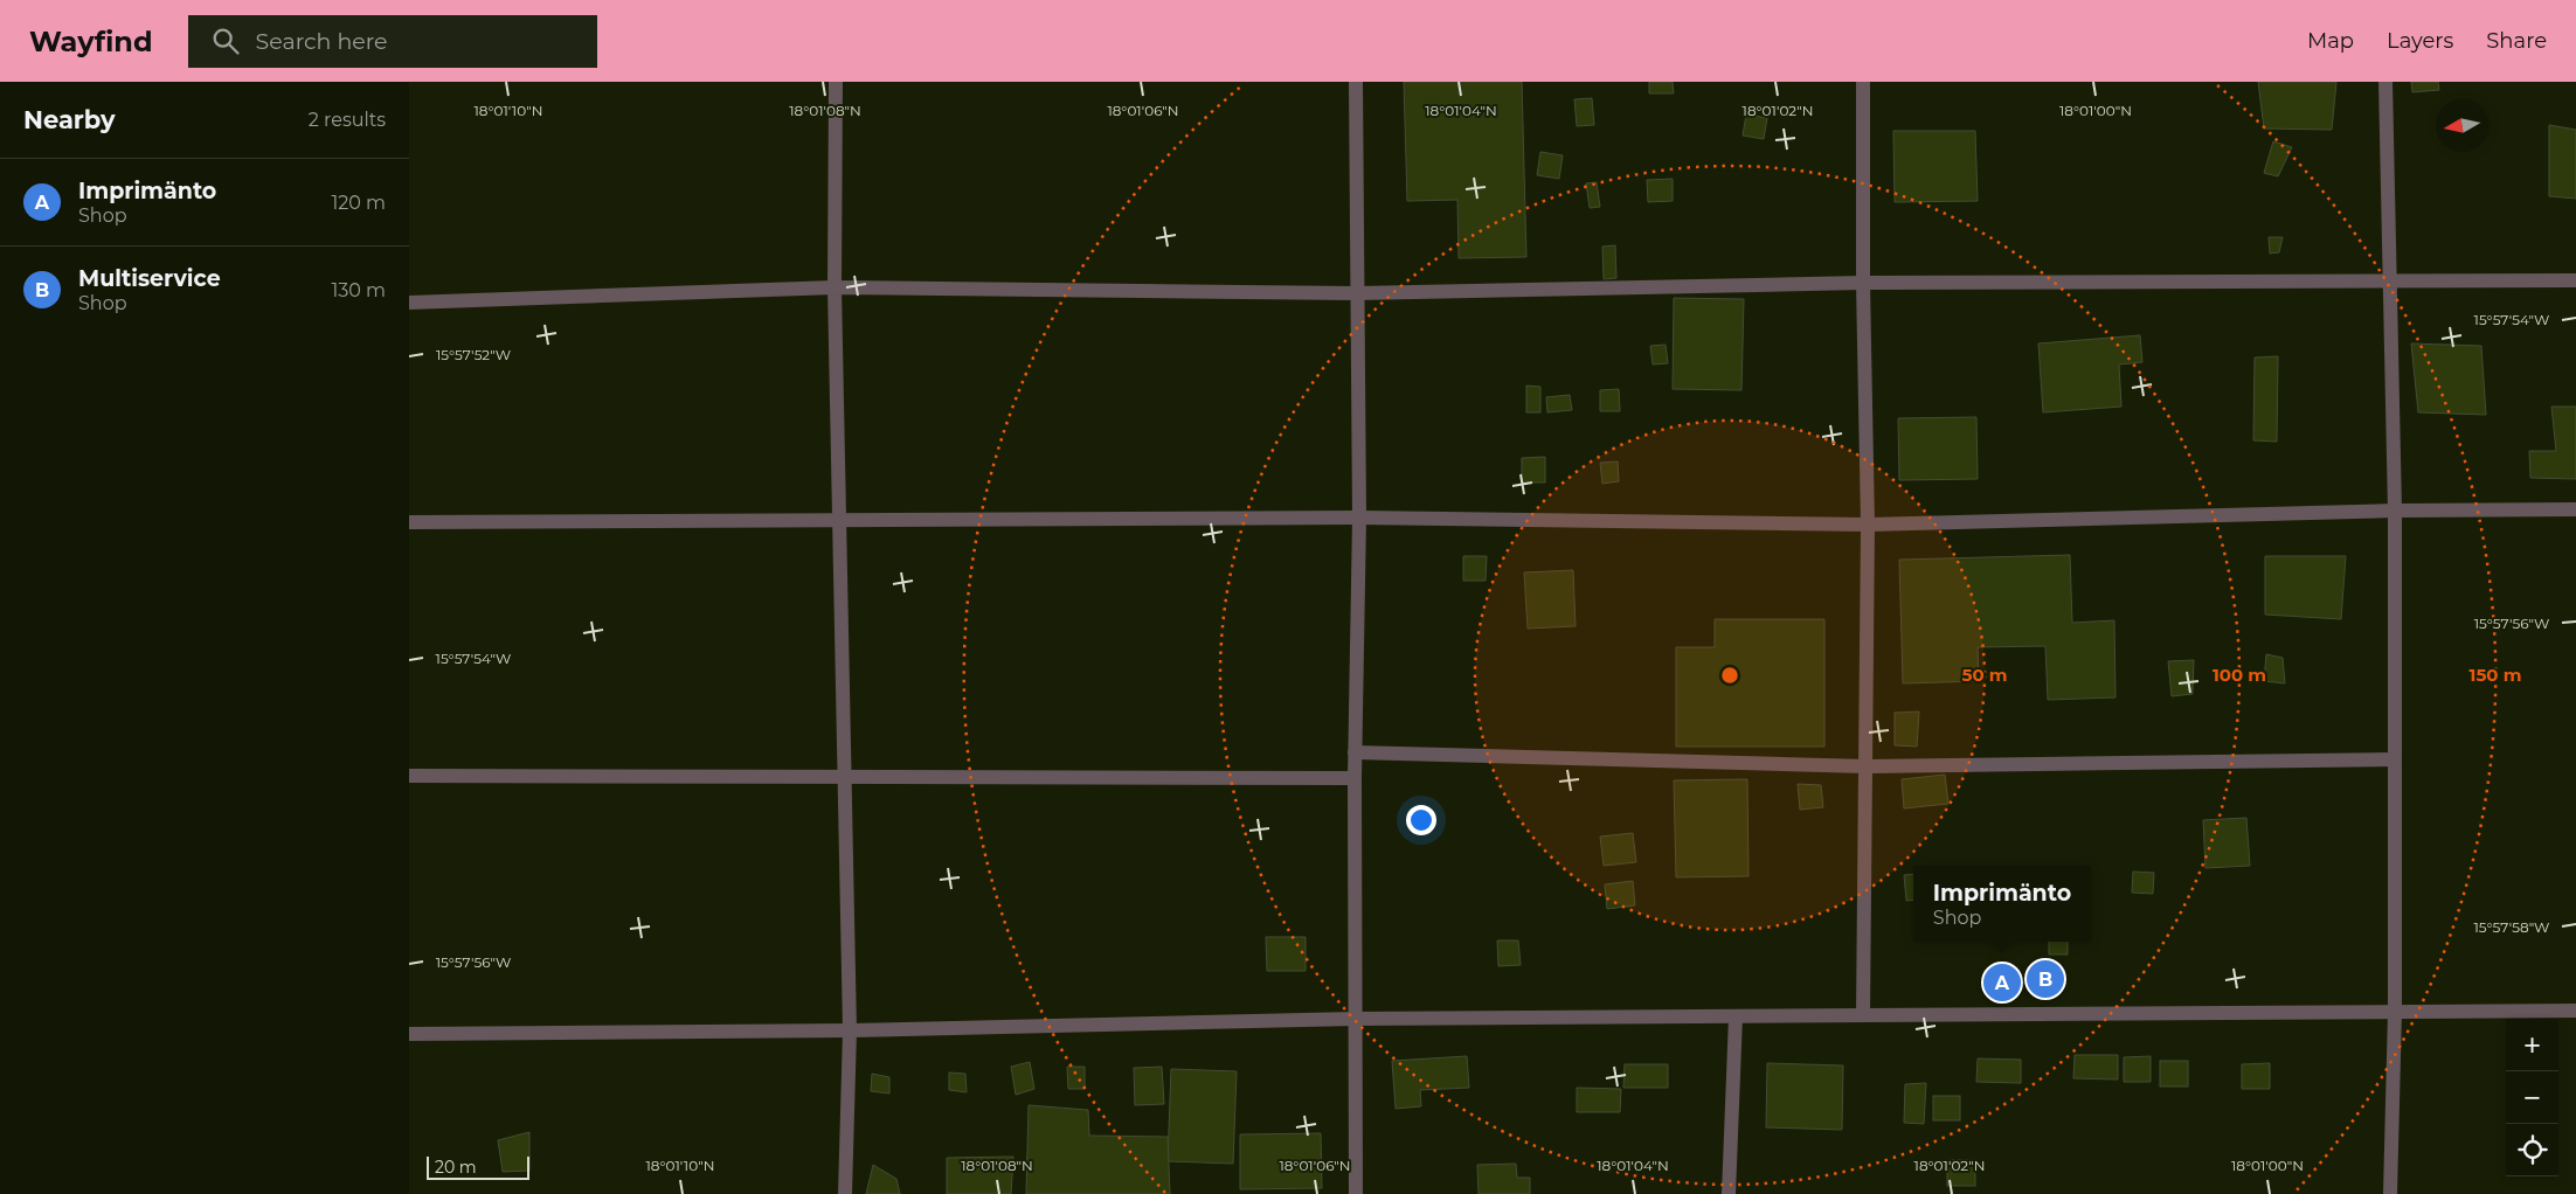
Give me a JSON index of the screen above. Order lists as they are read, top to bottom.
{
  "scale_bar": "20 m",
  "north": "left",
  "page": {
    "header": "Wayfind",
    "search": "Search here",
    "nav": ["Map", "Layers", "Share"],
    "heading": ["Nearby", "2 results"],
    "list": [
      {
        "mark": "A",
        "name": "Imprimänto",
        "note": "Shop",
        "value": "120 m"
      },
      {
        "mark": "B",
        "name": "Multiservice",
        "note": "Shop",
        "value": "130 m"
      }
    ],
    "popup": ["Imprimänto", "Shop"],
    "pins": ["B", "A"],
    "map_buttons": ["+", "−"],
    "scale": "20 m"
  },
  "coordinates": [
    "18°01'10\"N",
    "18°01'08\"N",
    "18°01'06\"N",
    "18°01'04\"N",
    "18°01'02\"N",
    "18°01'00\"N",
    "15°57'54\"W",
    "15°57'52\"W",
    "15°57'56\"W",
    "15°57'58\"W"
  ],
  "rings": ["50 m", "100 m", "150 m"]
}
